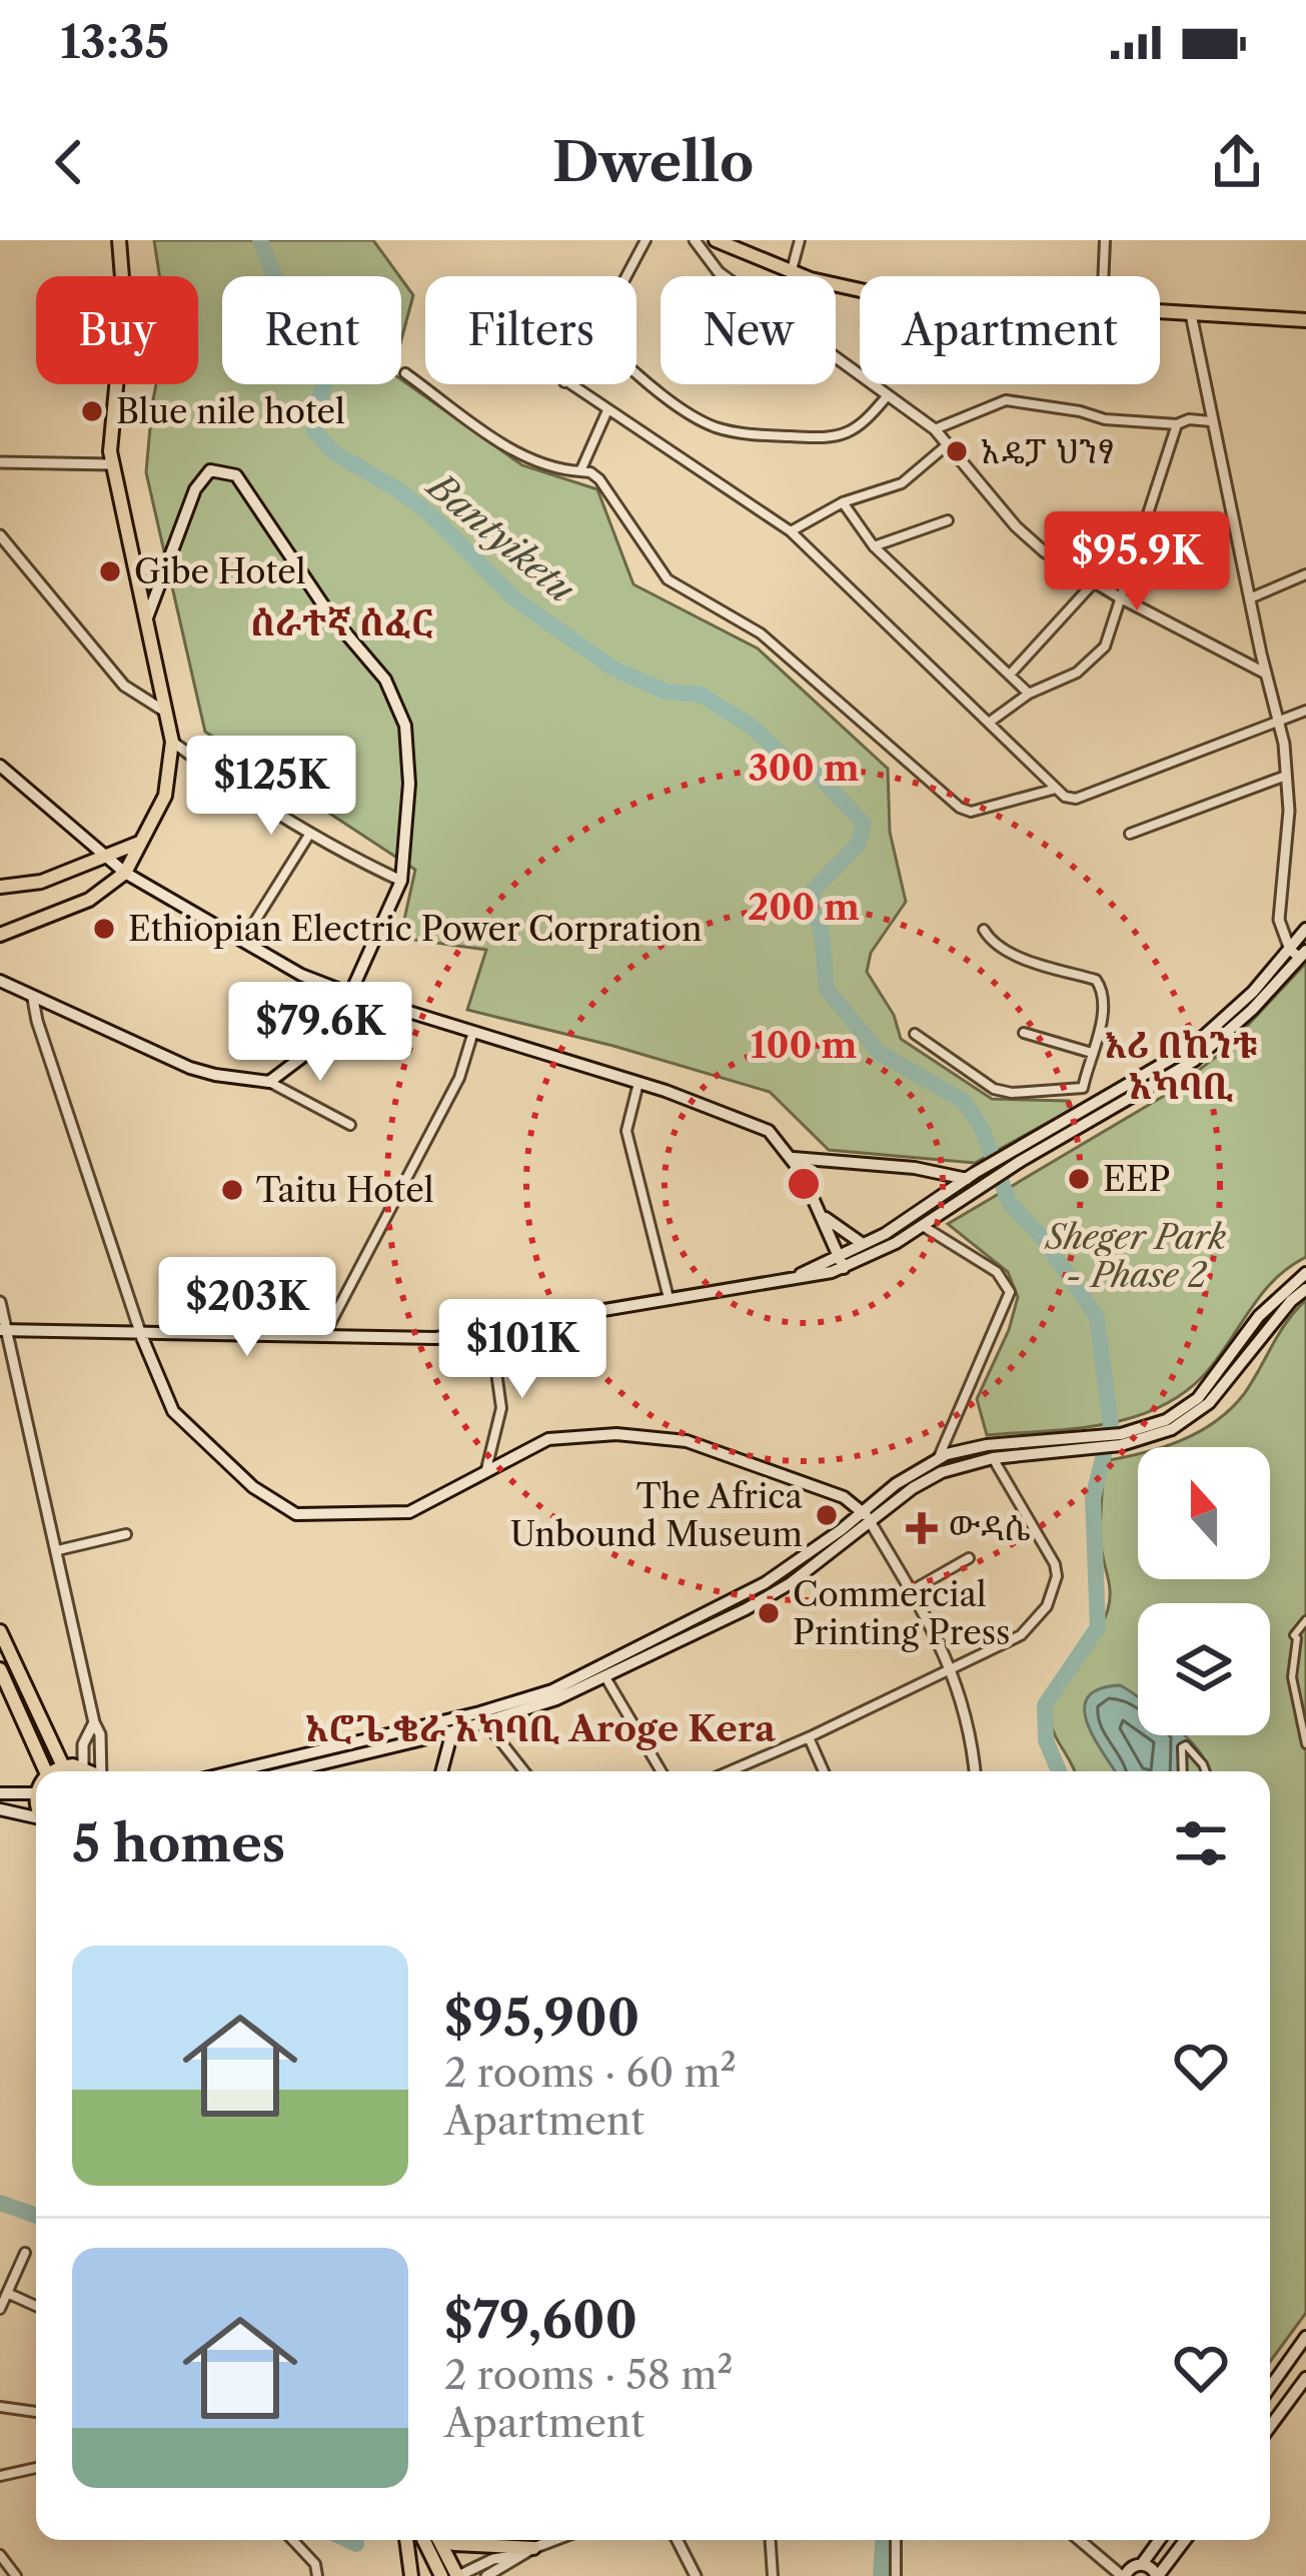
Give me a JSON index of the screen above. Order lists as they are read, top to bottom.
{
  "districts": ["ሰራተኛ ሰፈር", "እሪ በከንቱ አካባቢ", "አሮጌ ቄራ አካባቢ Aroge Kera"],
  "water": ["Bantyiketu"],
  "parks": ["Sheger Park - Phase 2"],
  "places": {
    "other": [
      "Blue nile hotel",
      "አዴፓ ህንፃ",
      "Gibe Hotel",
      "Ethiopian Electric Power Corpration",
      "EEP",
      "Taitu Hotel",
      "The Africa Unbound Museum",
      "Commercial Printing Press"
    ],
    "health": ["ውዳሴ"]
  },
  "north": "top",
  "page": {
    "status": "13:35",
    "header": "Dwello",
    "chip": [
      "Buy",
      "Rent",
      "Filters",
      "New",
      "Apartment"
    ],
    "price": [
      "$95.9K",
      "$125K",
      "$79.6K",
      "$203K",
      "$101K"
    ],
    "heading": "5 homes",
    "list": [
      {
        "name": "$95,900",
        "note": "2 rooms · 60 m² · Apartment"
      },
      {
        "name": "$79,600",
        "note": "2 rooms · 58 m² · Apartment"
      }
    ]
  },
  "rings": ["300 m", "200 m", "100 m"]
}
